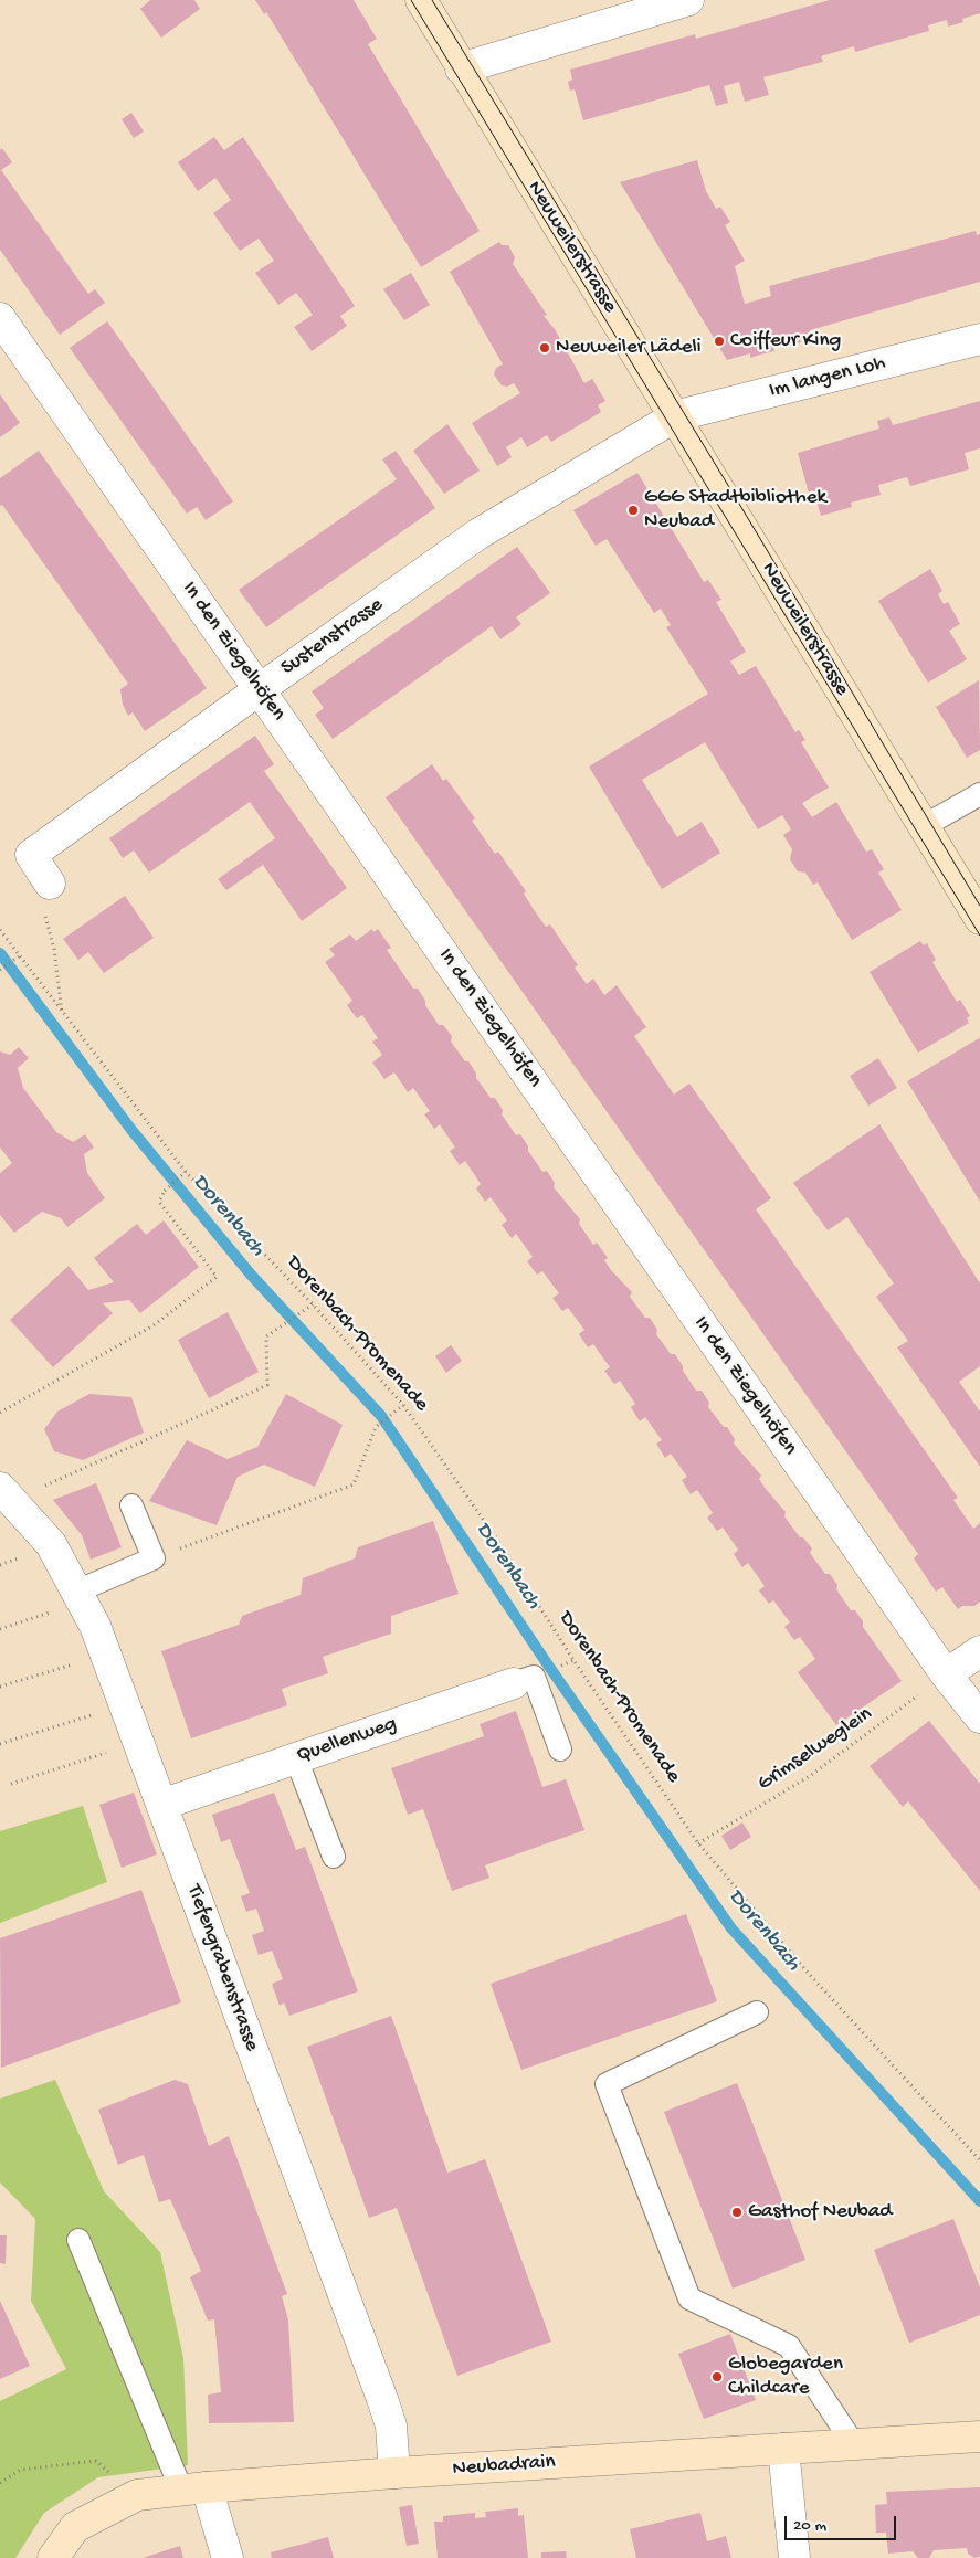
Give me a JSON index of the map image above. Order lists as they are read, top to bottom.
{
  "streets": {
    "street": [
      "Neuweilerstrasse",
      "Im langen Loh",
      "Sustenstrasse",
      "In den Ziegelhöfen",
      "Quellenweg",
      "Tiefengrabenstrasse",
      "Neubadrain"
    ],
    "path": ["Dorenbach-Promenade", "Grimselweglein"]
  },
  "crossings": [
    ["Neuweilerstrasse", "Im langen Loh"],
    ["Neuweilerstrasse", "Sustenstrasse"],
    ["Im langen Loh", "Sustenstrasse"],
    ["Sustenstrasse", "In den Ziegelhöfen"],
    ["In den Ziegelhöfen", "Grimselweglein"],
    ["Dorenbach-Promenade", "Grimselweglein"],
    ["Quellenweg", "Tiefengrabenstrasse"],
    ["Tiefengrabenstrasse", "Neubadrain"]
  ],
  "water": ["Dorenbach"],
  "places": [
    "Coiffeur King",
    "Neuweiler Lädeli",
    "GGG Stadtbibliothek Neubad",
    "Gasthof Neubad",
    "Globegarden Childcare"
  ],
  "scale_bar": "20 m"
}
